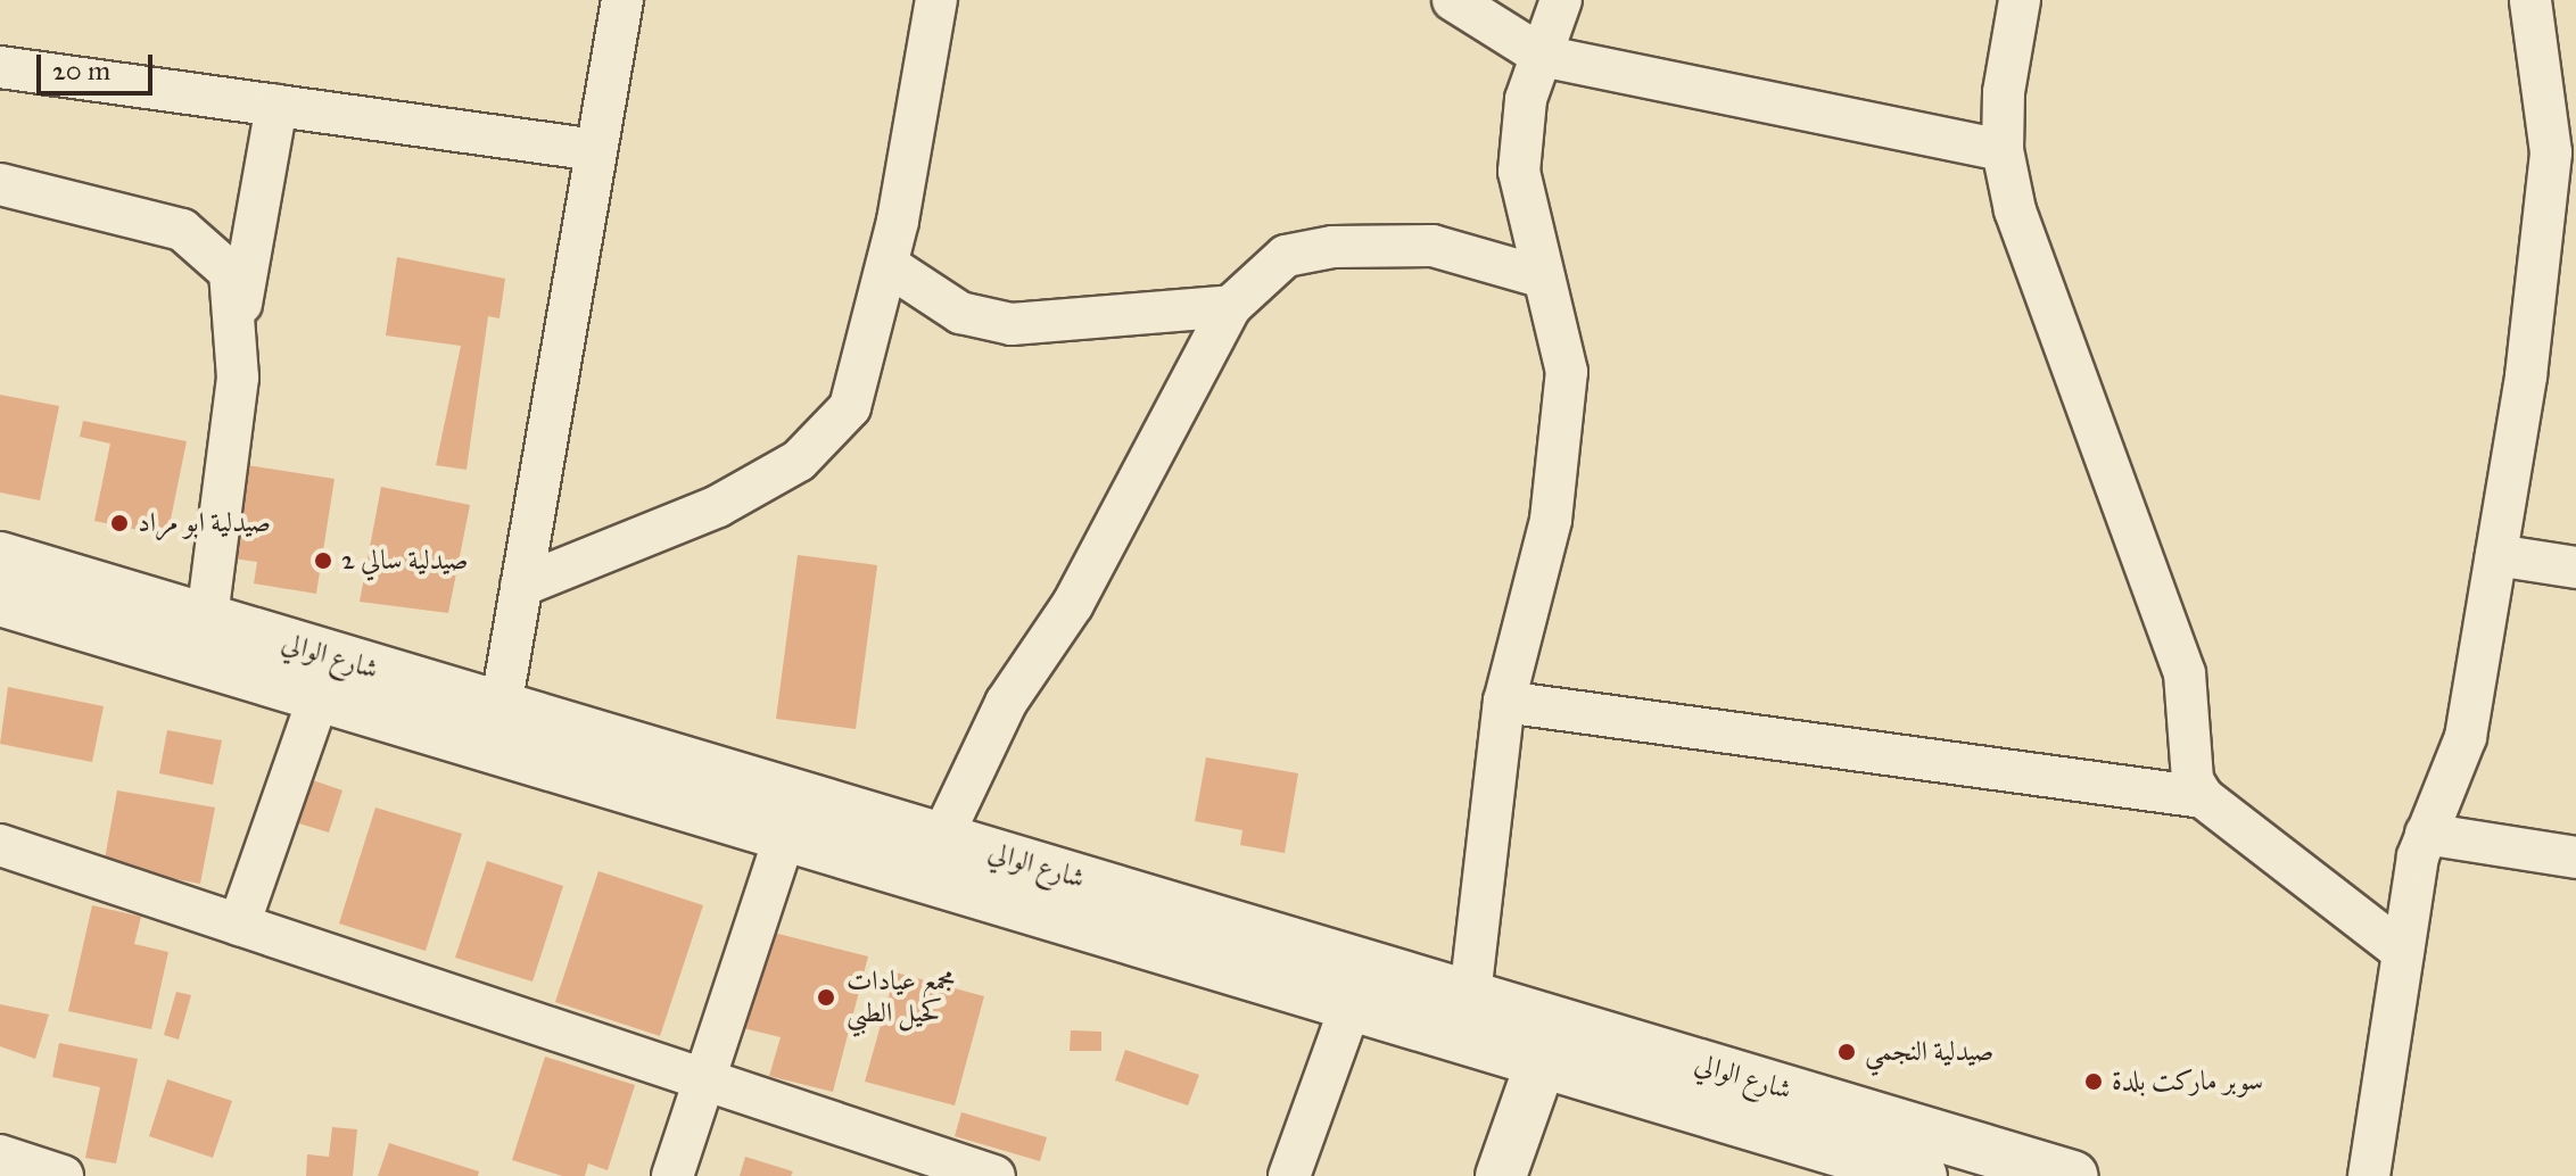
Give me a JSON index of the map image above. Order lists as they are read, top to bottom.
{
  "streets": {
    "street": ["شارع الوالي"]
  },
  "places": [
    "صيدلية ابو مراد",
    "صيدلية سالي 2",
    "مجمع عيادات كحيل الطبي",
    "صيدلية النجمي",
    "سوبر ماركت بلدة"
  ],
  "scale_bar": "20 m"
}
